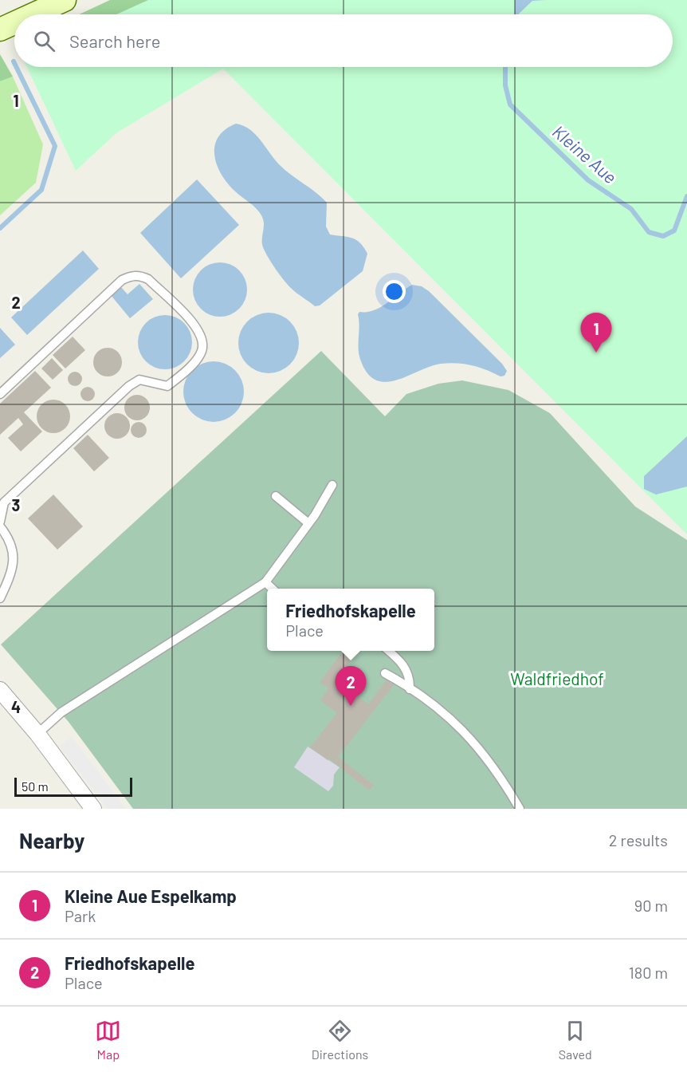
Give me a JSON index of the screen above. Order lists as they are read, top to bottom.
{
  "water": ["Kleine Aue"],
  "parks": ["Waldfriedhof"],
  "scale_bar": "50 m",
  "page": {
    "search": "Search here",
    "pins": ["1", "2"],
    "popup": ["Friedhofskapelle", "Place"],
    "scale": "50 m",
    "heading": ["Nearby", "2 results"],
    "list": [
      {
        "mark": "1",
        "name": "Kleine Aue Espelkamp",
        "note": "Park",
        "value": "90 m"
      },
      {
        "mark": "2",
        "name": "Friedhofskapelle",
        "note": "Place",
        "value": "180 m"
      }
    ],
    "nav": ["Map", "Directions", "Saved"]
  },
  "grid": {
    "rows": [
      "1",
      "2",
      "3",
      "4"
    ]
  }
}
